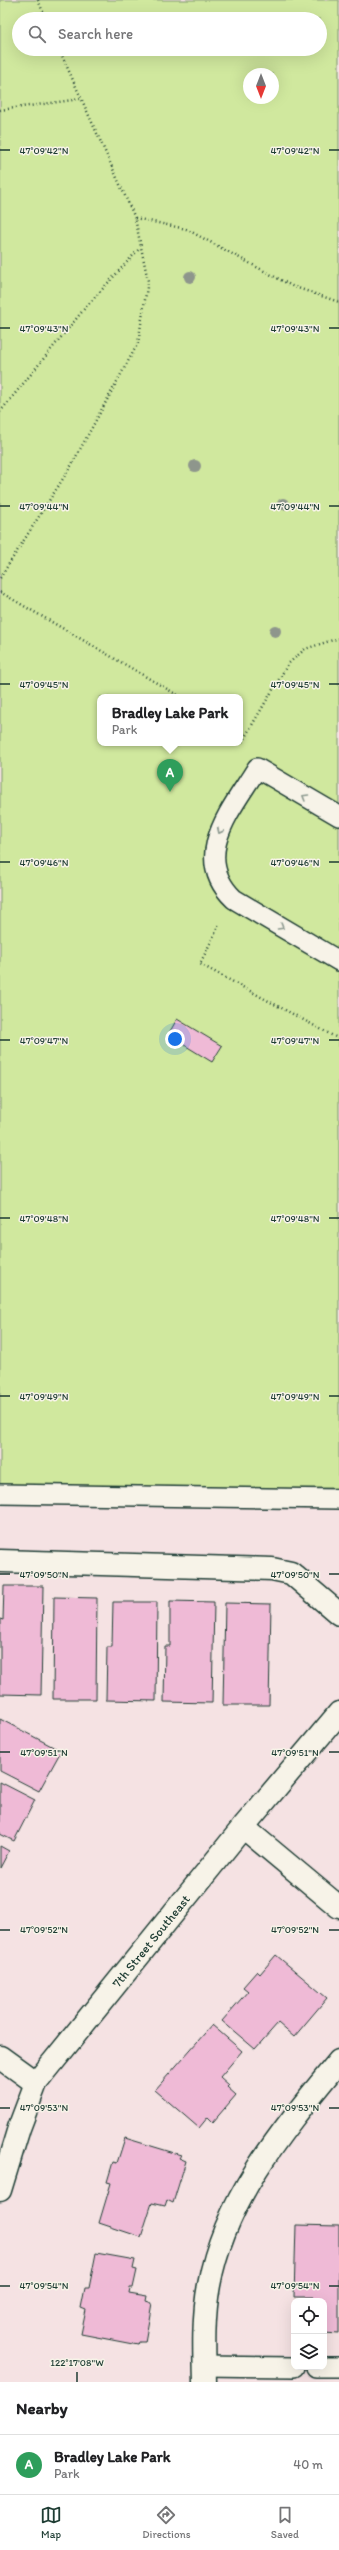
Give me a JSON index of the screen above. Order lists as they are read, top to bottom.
{
  "streets": {
    "street": ["7th Street Southeast"]
  },
  "north": "bottom",
  "page": {
    "search": "Search here",
    "popup": ["Bradley Lake Park", "Park"],
    "pins": "A",
    "heading": "Nearby",
    "list": [
      {
        "mark": "A",
        "name": "Bradley Lake Park",
        "note": "Park",
        "value": "40 m"
      }
    ],
    "nav": ["Map", "Directions", "Saved"]
  },
  "coordinates": [
    "47°09'42\"N",
    "47°09'43\"N",
    "47°09'44\"N",
    "47°09'45\"N",
    "47°09'46\"N",
    "47°09'47\"N",
    "47°09'48\"N",
    "47°09'49\"N",
    "47°09'50\"N",
    "47°09'51\"N",
    "47°09'52\"N",
    "47°09'53\"N",
    "47°09'54\"N",
    "122°17'08\"W"
  ]
}
